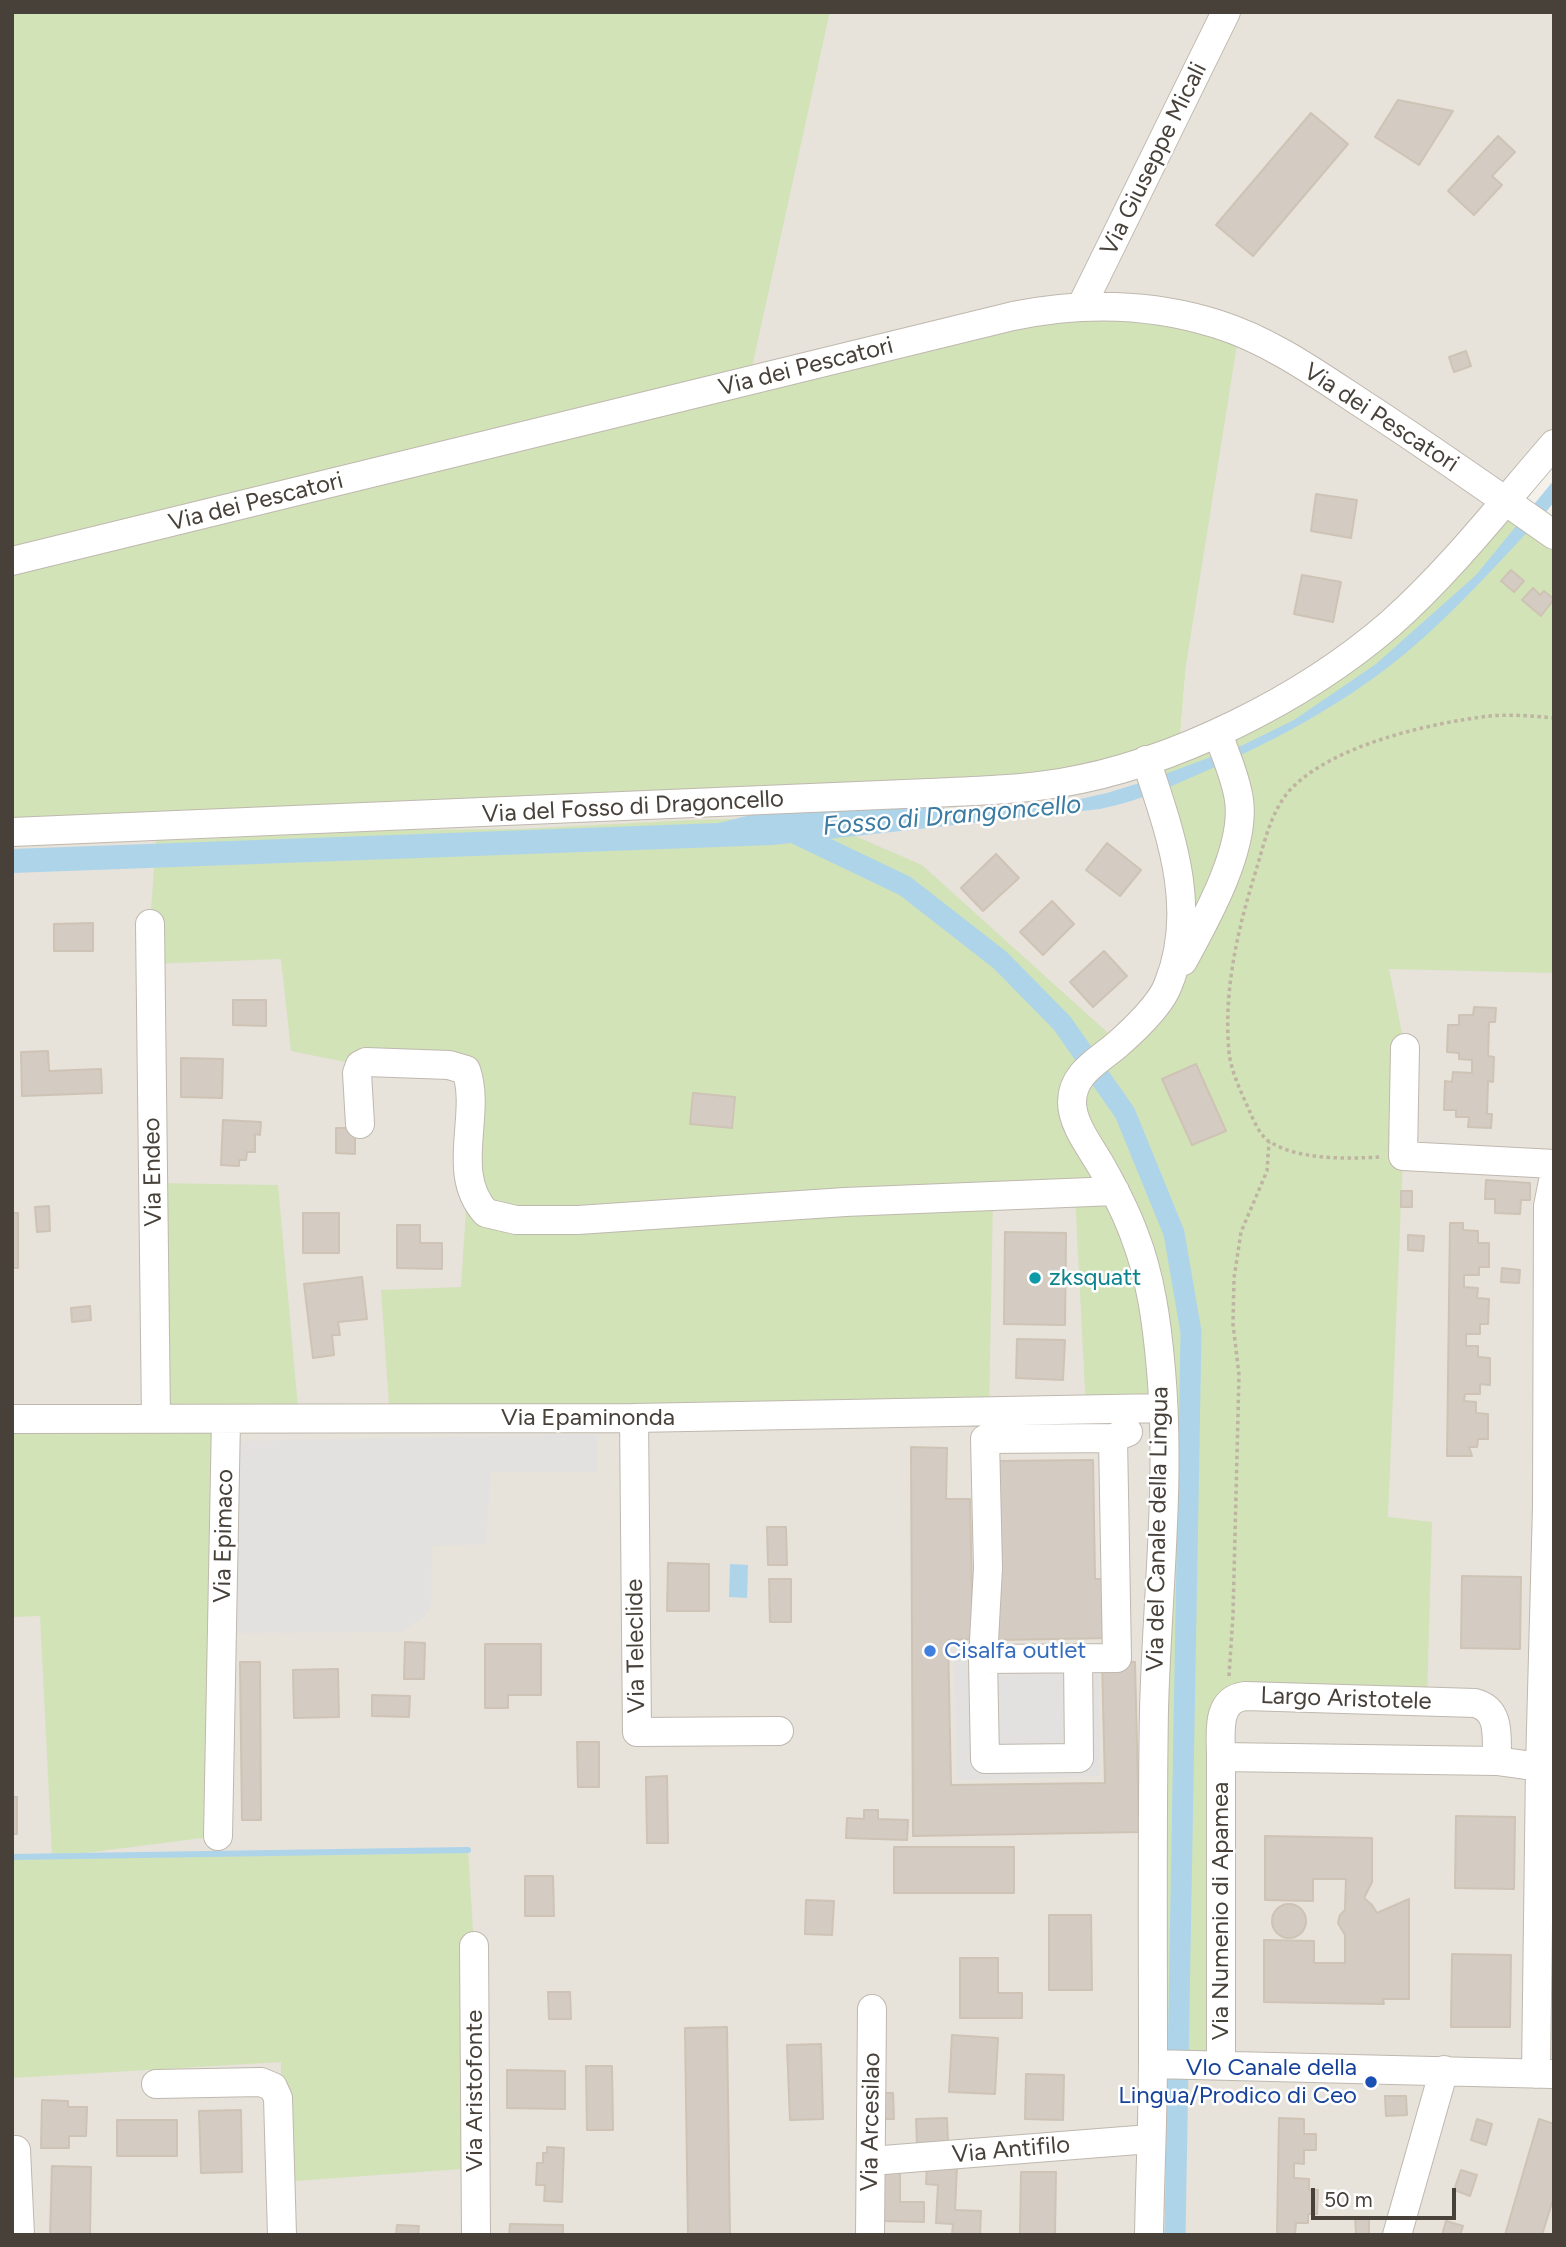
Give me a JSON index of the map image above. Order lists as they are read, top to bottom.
{
  "streets": {
    "street": [
      "Via Giuseppe Micali",
      "Via dei Pescatori",
      "Via del Fosso di Dragoncello",
      "Via Endeo",
      "Via Epaminonda",
      "Via del Canale della Lingua",
      "Via Epimaco",
      "Via Teleclide",
      "Largo Aristotele",
      "Via Numenio di Apamea",
      "Via Aristofonte",
      "Via Arcesilao",
      "Via Antifilo"
    ]
  },
  "crossings": [
    ["Via Giuseppe Micali", "Via dei Pescatori"],
    ["Via dei Pescatori", "Via del Fosso di Dragoncello"],
    ["Via del Fosso di Dragoncello", "Via del Canale della Lingua"],
    ["Via Endeo", "Via Epaminonda"],
    ["Via Epaminonda", "Via del Canale della Lingua"],
    ["Via Epaminonda", "Via Epimaco"],
    ["Via Epaminonda", "Via Teleclide"],
    ["Via del Canale della Lingua", "Via Antifilo"],
    ["Largo Aristotele", "Via Numenio di Apamea"],
    ["Via Arcesilao", "Via Antifilo"]
  ],
  "water": ["Fosso di Drangoncello"],
  "places": ["zksquatt", "Cisalfa outlet", "Vlo Canale della Lingua/Prodico di Ceo"],
  "scale_bar": "50 m"
}
